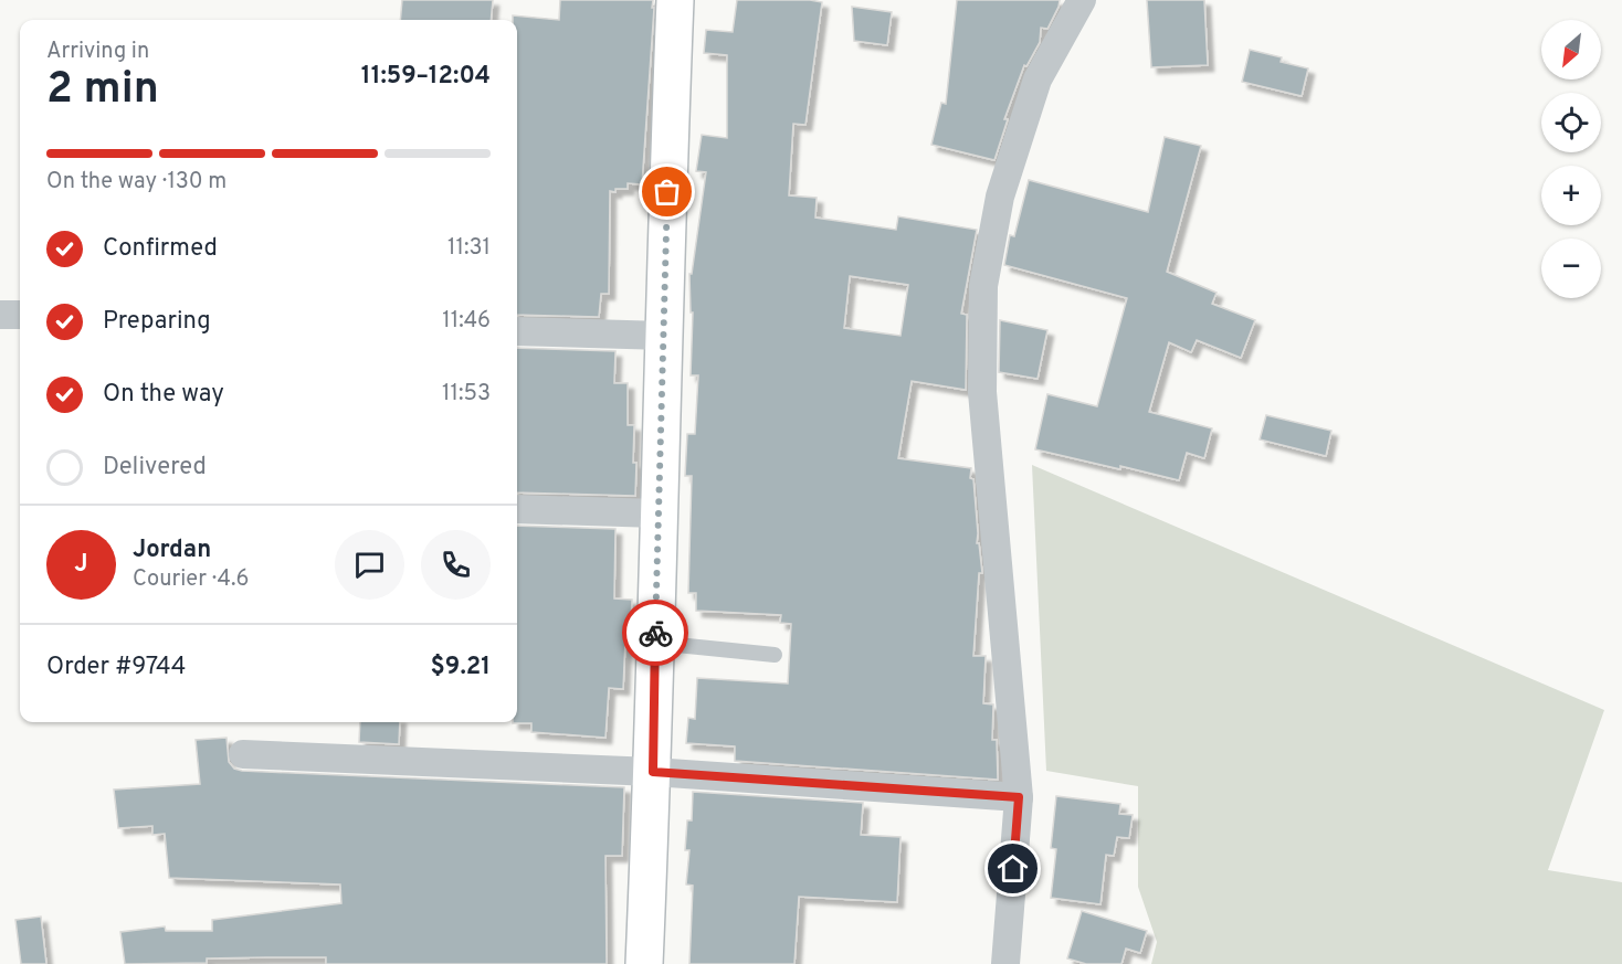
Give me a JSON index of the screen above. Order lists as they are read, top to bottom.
{
  "north": "bottom left",
  "page": {
    "map_buttons": ["+", "−"],
    "heading": ["2 min", "Arriving in", "11:59–12:04"],
    "panel": [
      "Jordan",
      "Courier · 4.6",
      "Order #9744",
      "$9.21"
    ],
    "bar": "On the way · 130 m",
    "list": [
      ["Confirmed", "11:31"],
      ["Preparing", "11:46"],
      ["On the way", "11:53"],
      "Delivered"
    ],
    "round": "J"
  }
}
